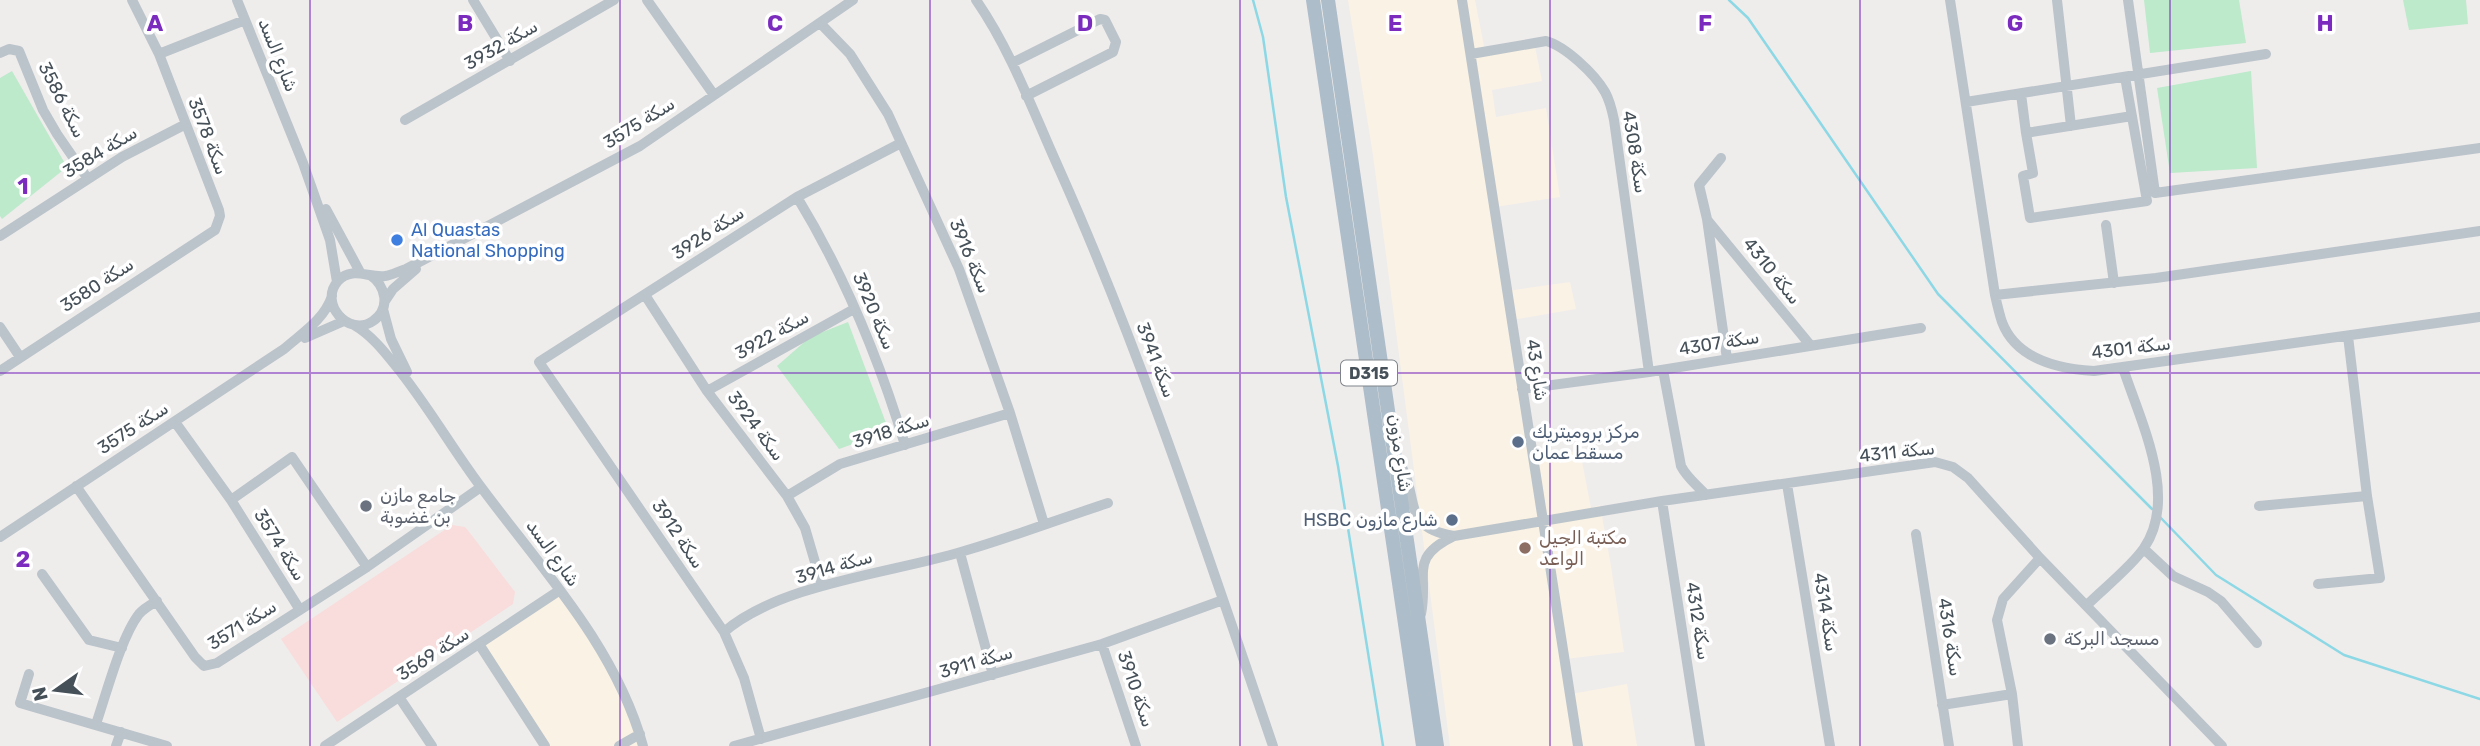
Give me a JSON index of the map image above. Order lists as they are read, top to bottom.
{
  "streets": {
    "main road": ["D315", "شارع مزون"],
    "street": [
      "سكة 3932",
      "شارع السد",
      "سكة 3586",
      "سكة 3575",
      "سكة 3578",
      "سكة 3584",
      "سكة 4308",
      "سكة 3926",
      "سكة 3916",
      "سكة 4310",
      "سكة 3580",
      "سكة 3920",
      "سكة 3922",
      "سكة 4307",
      "سكة 4301",
      "سكة 3941",
      "شارع 43",
      "سكة 3924",
      "سكة 3918",
      "سكة 4311",
      "سكة 3912",
      "سكة 3574",
      "سكة 3914",
      "سكة 4314",
      "سكة 4312",
      "سكة 3571",
      "سكة 4316",
      "سكة 3569",
      "سكة 3911",
      "سكة 3910"
    ]
  },
  "crossings": [
    ["شارع السد", "سكة 3575"],
    ["شارع السد", "سكة 3571"],
    ["شارع السد", "سكة 3569"],
    ["سكة 3586", "سكة 3584"],
    ["سكة 3575", "سكة 3916"],
    ["سكة 3575", "سكة 3574"],
    ["سكة 3575", "سكة 3571"],
    ["سكة 3578", "سكة 3584"],
    ["سكة 3578", "سكة 3580"],
    ["سكة 4308", "سكة 4307"],
    ["سكة 4308", "شارع 43"],
    ["سكة 3926", "سكة 3916"],
    ["سكة 3926", "سكة 3920"],
    ["سكة 3926", "سكة 3924"],
    ["سكة 3926", "سكة 3912"],
    ["سكة 3916", "سكة 3918"],
    ["سكة 3916", "سكة 3914"],
    ["سكة 4310", "سكة 4307"],
    ["سكة 3920", "سكة 3922"],
    ["سكة 3920", "سكة 3918"],
    ["سكة 3922", "سكة 3924"],
    ["سكة 4307", "شارع 43"],
    ["سكة 3941", "سكة 3911"],
    ["شارع 43", "سكة 4311"],
    ["سكة 3924", "سكة 3918"],
    ["سكة 3924", "سكة 3914"],
    ["سكة 4311", "سكة 4314"],
    ["سكة 4311", "سكة 4312"],
    ["سكة 3912", "سكة 3914"],
    ["سكة 3912", "سكة 3911"],
    ["سكة 3574", "سكة 3571"],
    ["سكة 3911", "سكة 3910"]
  ],
  "places": [
    "Al Quastas National Shopping",
    "مركز بروميتريك مسقط عمان",
    "جامع مازن بن غضوبة",
    "HSBC شارع مازون",
    "مكتبة الجيل الواعد",
    "مسجد البركة"
  ],
  "north": "left",
  "grid": {
    "columns": [
      "A",
      "B",
      "C",
      "D",
      "E",
      "F",
      "G",
      "H"
    ],
    "rows": ["1", "2"]
  }
}
